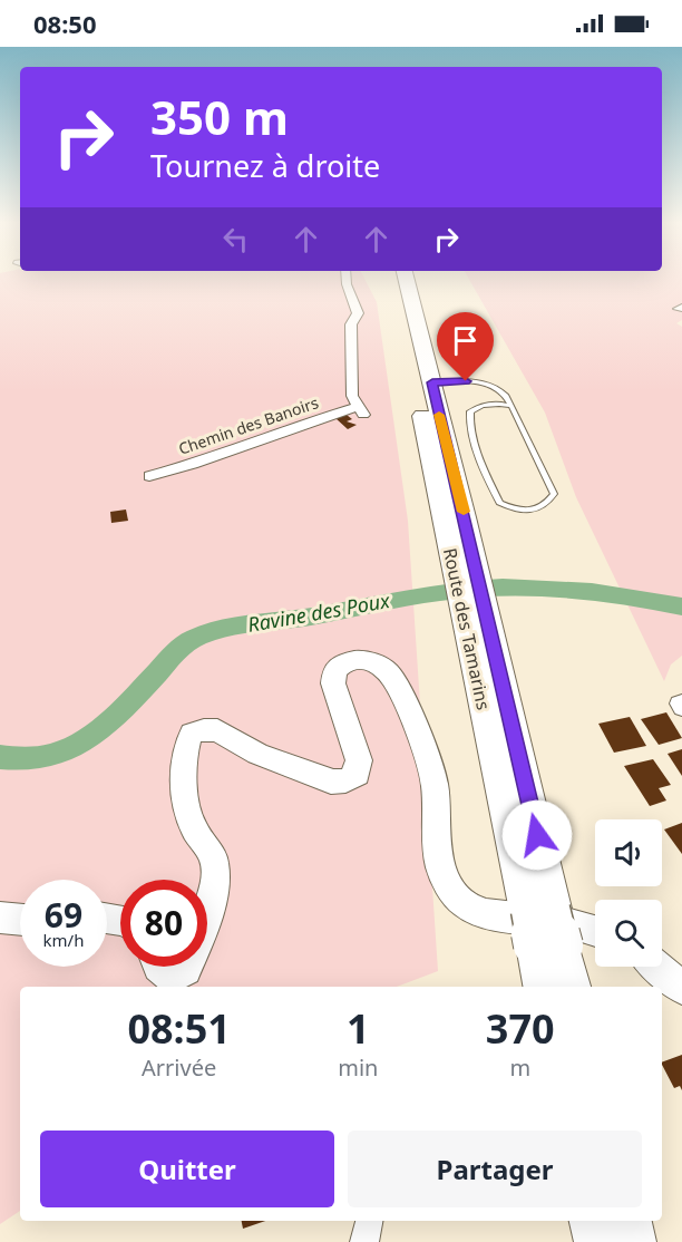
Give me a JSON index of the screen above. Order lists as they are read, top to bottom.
{
  "streets": {
    "highway": ["Route des Tamarins"],
    "street": ["Chemin des Banoirs"]
  },
  "water": ["Ravine des Poux"],
  "page": {
    "status": "08:50",
    "turn": ["350 m", "Tournez à droite"],
    "speed": "69 km/h",
    "limit": "80",
    "eta": [
      "08:51",
      "Arrivée",
      "1",
      "min",
      "370",
      "m"
    ],
    "buttons": ["Quitter", "Partager"]
  }
}
